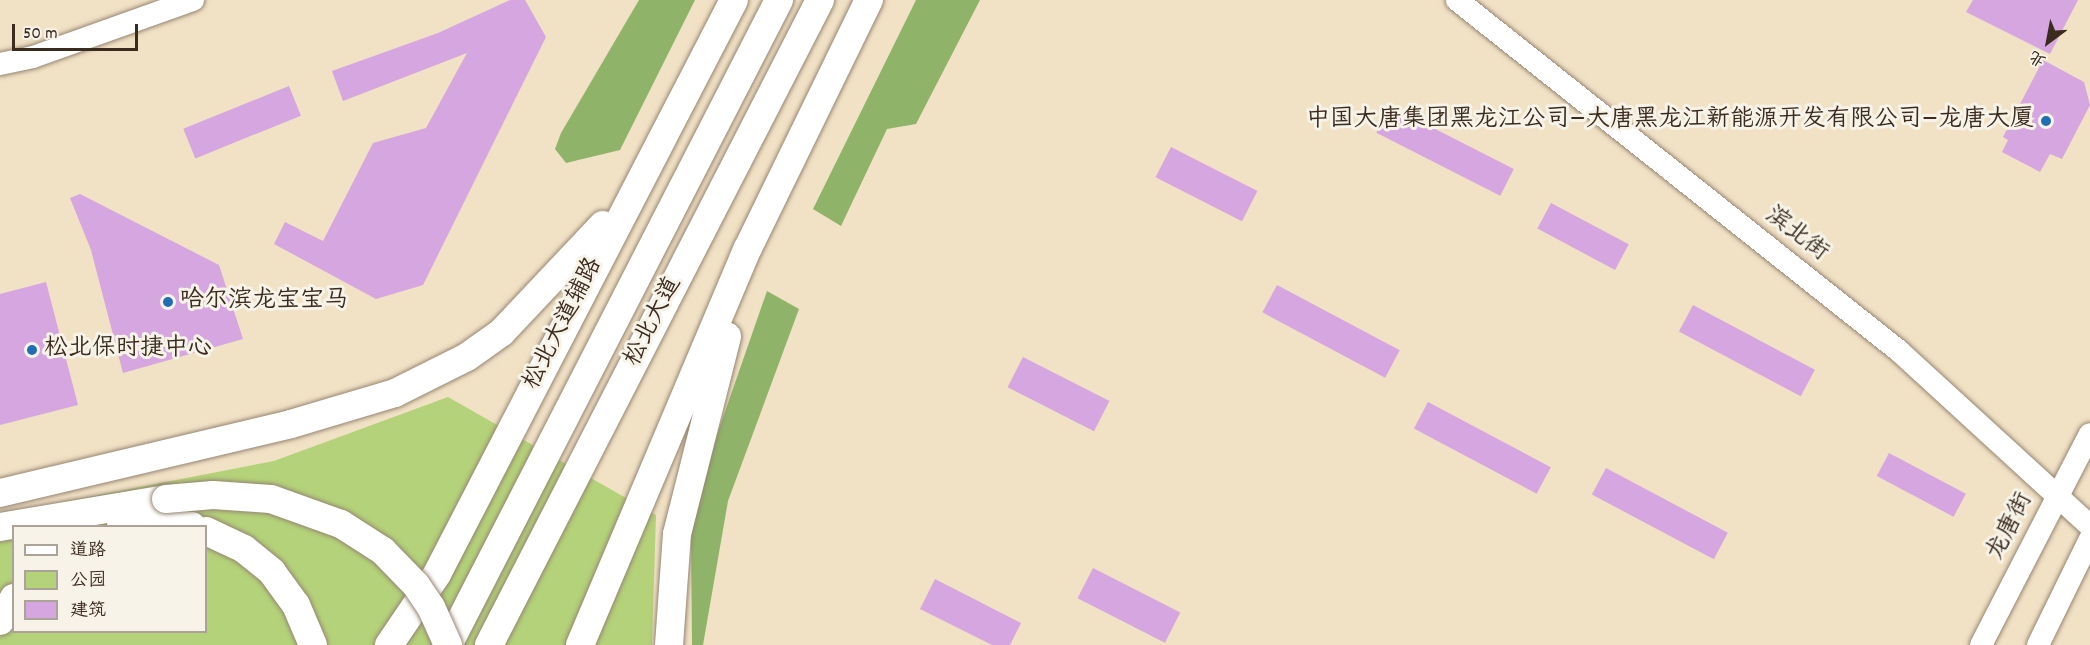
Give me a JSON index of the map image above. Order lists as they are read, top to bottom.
{
  "streets": {
    "highway": ["松北大道", "松北大道辅路"],
    "street": ["滨北街", "龙唐街"]
  },
  "crossings": [
    ["滨北街", "龙唐街"]
  ],
  "places": ["中国大唐集团黑龙江公司—大唐黑龙江新能源开发有限公司—龙唐大厦", "哈尔滨龙宝宝马", "松北保时捷中心"],
  "legend": ["道路", "公园", "建筑"],
  "scale_bar": "50 m",
  "north": "bottom left"
}
